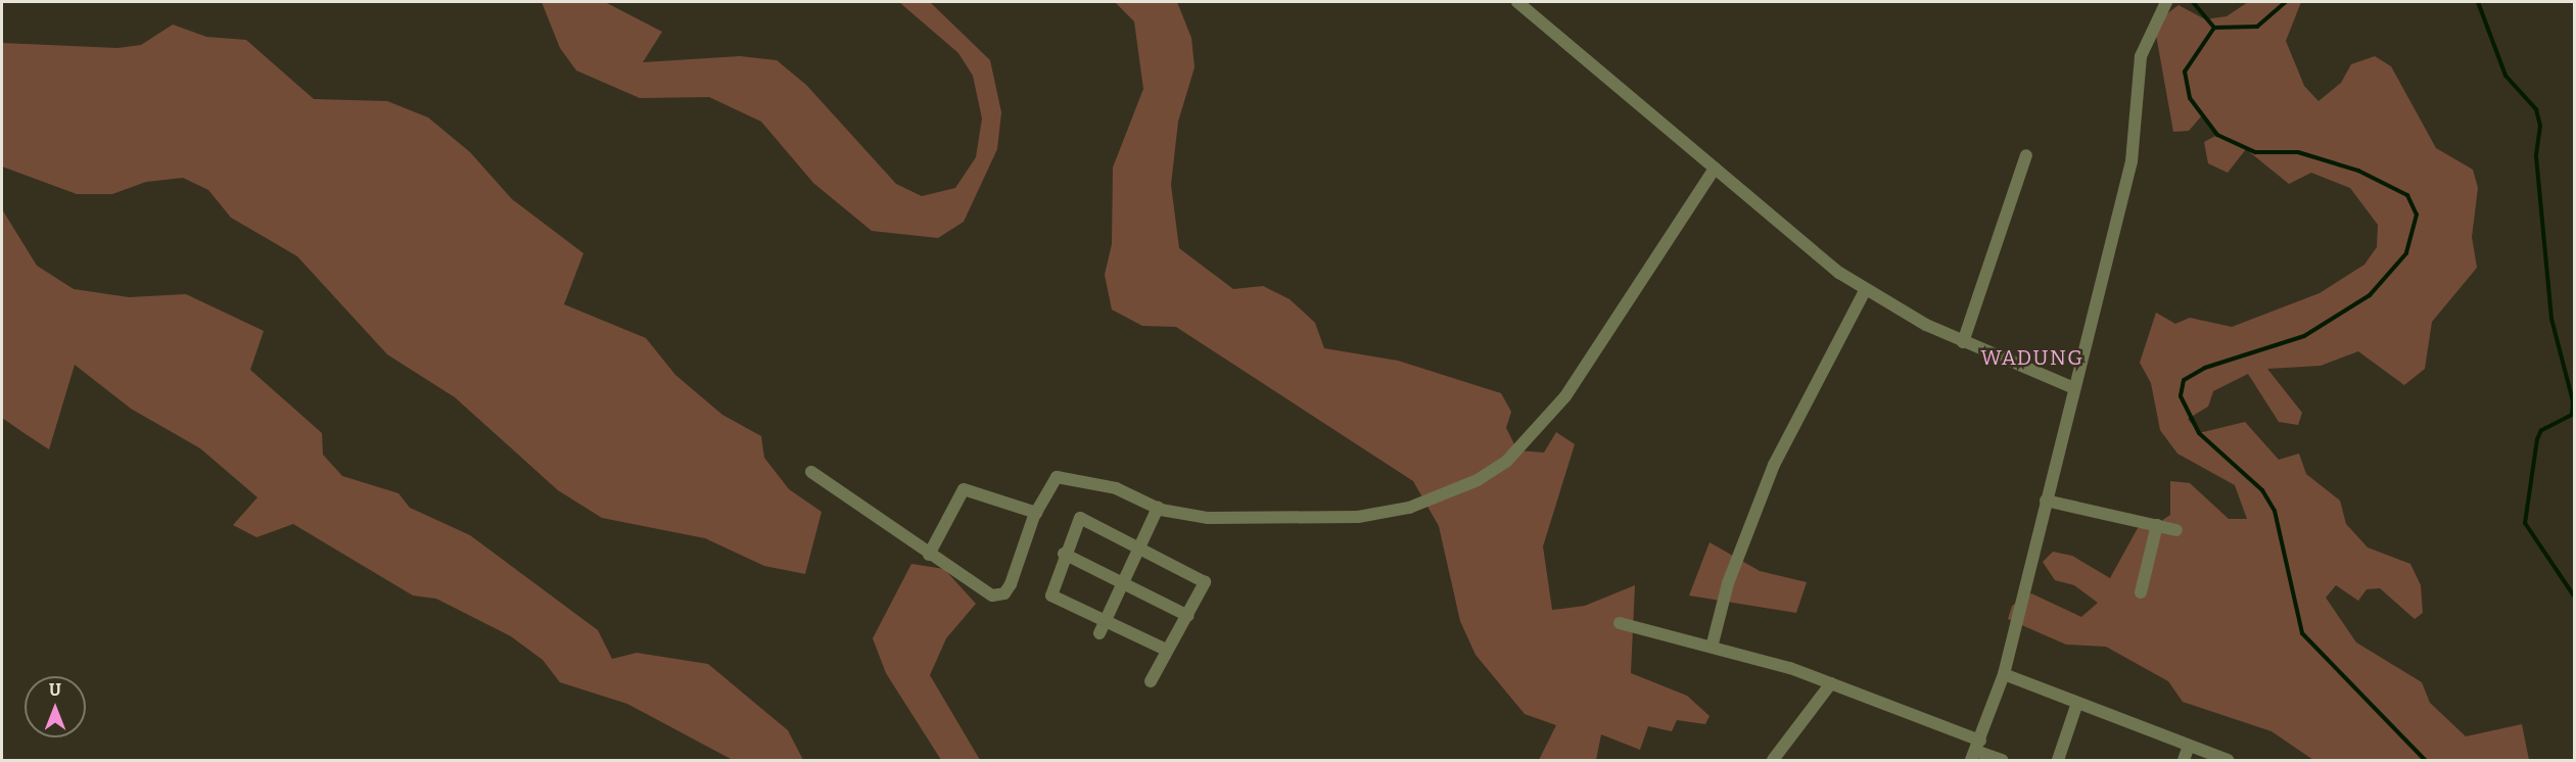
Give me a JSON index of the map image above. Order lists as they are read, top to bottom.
{
  "districts": ["WADUNG"],
  "north": "top"
}
